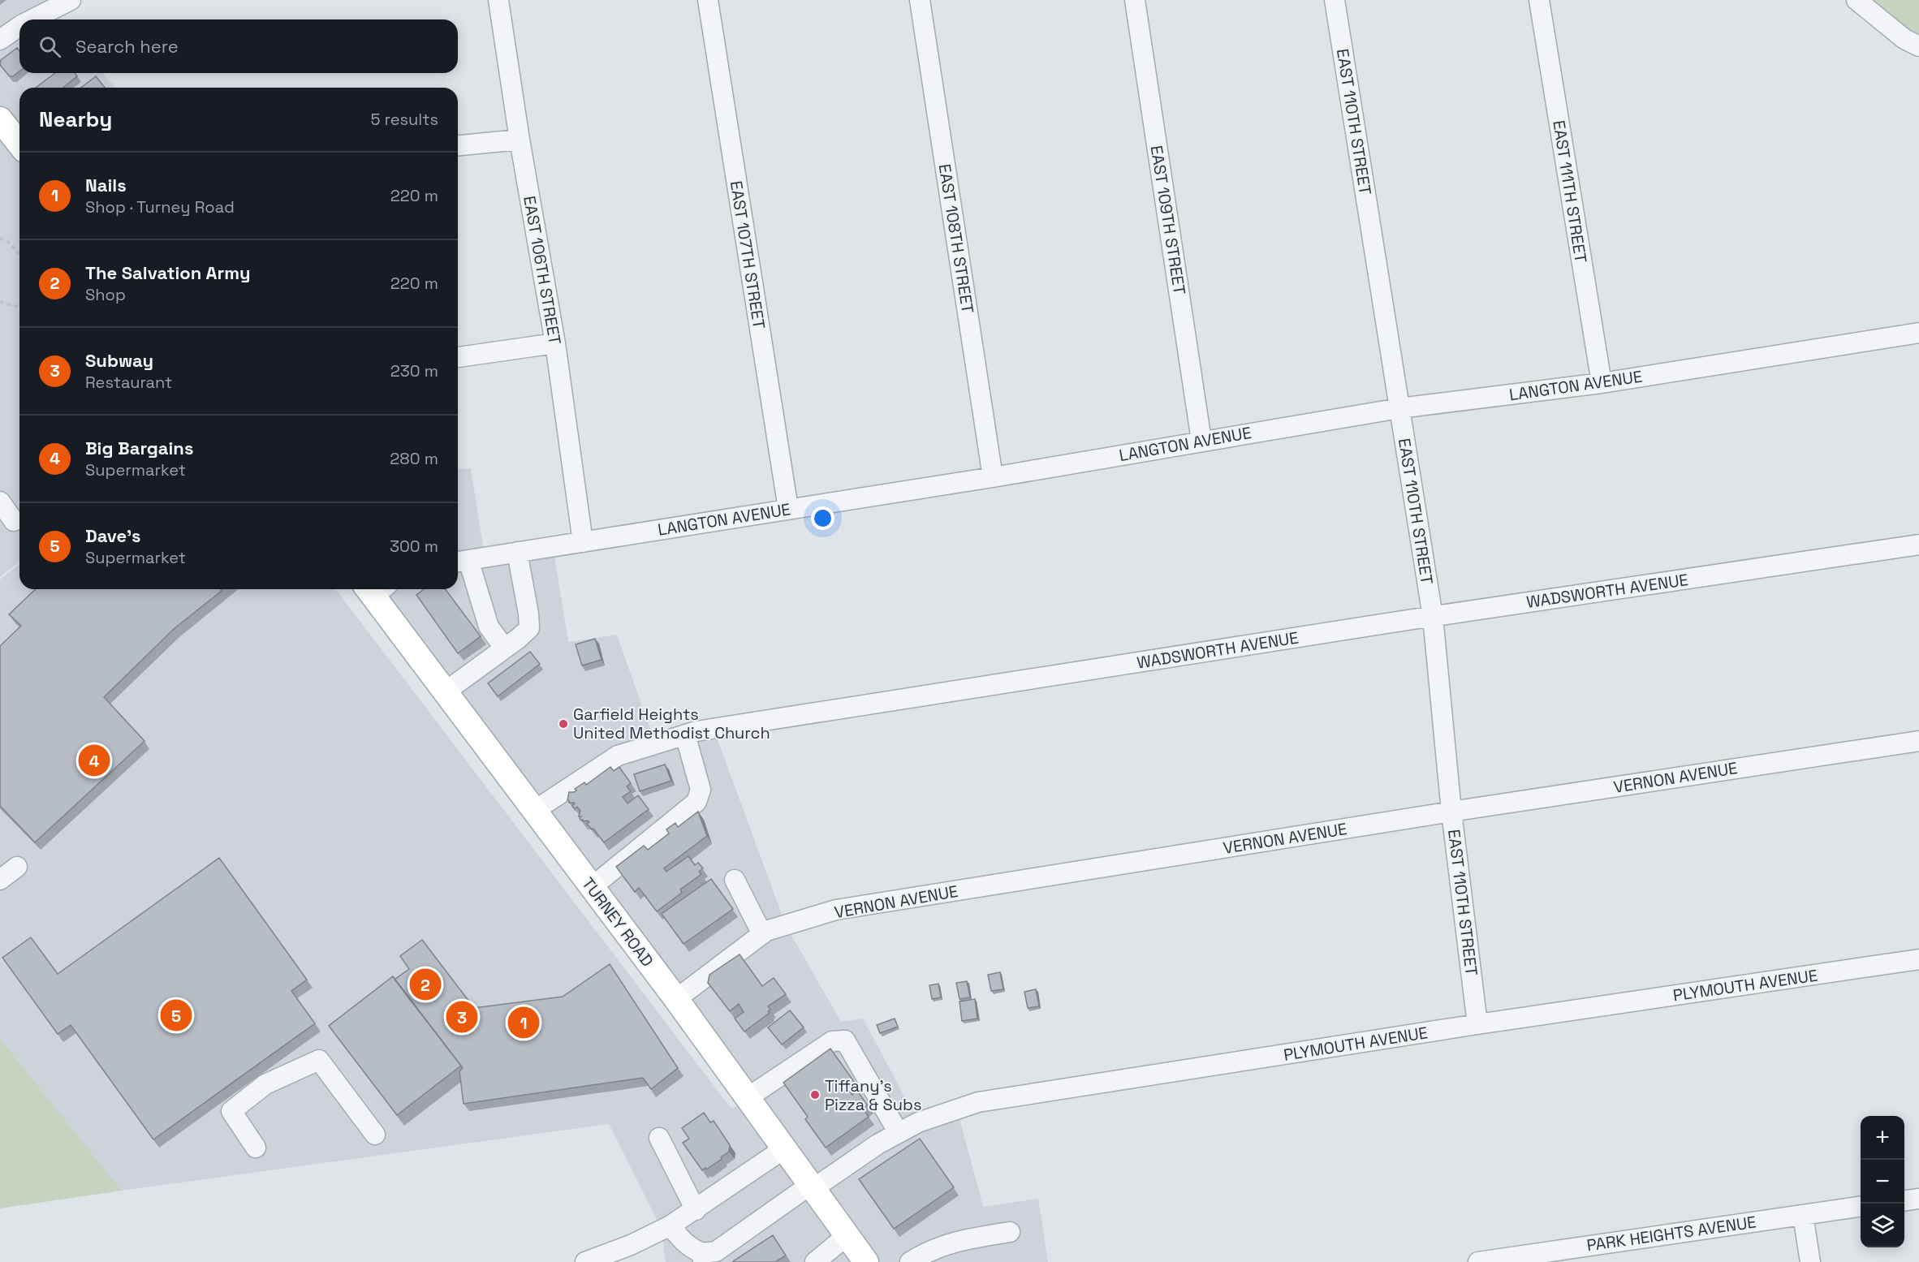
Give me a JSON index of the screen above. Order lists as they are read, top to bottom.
{
  "streets": {
    "main road": ["TURNEY ROAD"],
    "street": [
      "EAST 110TH STREET",
      "EAST 111TH STREET",
      "EAST 109TH STREET",
      "EAST 108TH STREET",
      "EAST 107TH STREET",
      "EAST 106TH STREET",
      "LANGTON AVENUE",
      "WADSWORTH AVENUE",
      "VERNON AVENUE",
      "PLYMOUTH AVENUE",
      "PARK HEIGHTS AVENUE"
    ]
  },
  "crossings": [
    ["EAST 110TH STREET", "LANGTON AVENUE"],
    ["EAST 110TH STREET", "WADSWORTH AVENUE"],
    ["EAST 110TH STREET", "VERNON AVENUE"],
    ["EAST 110TH STREET", "PLYMOUTH AVENUE"],
    ["EAST 111TH STREET", "LANGTON AVENUE"],
    ["EAST 109TH STREET", "LANGTON AVENUE"],
    ["EAST 108TH STREET", "LANGTON AVENUE"],
    ["EAST 107TH STREET", "LANGTON AVENUE"],
    ["EAST 106TH STREET", "LANGTON AVENUE"],
    ["WADSWORTH AVENUE", "TURNEY ROAD"],
    ["VERNON AVENUE", "TURNEY ROAD"],
    ["TURNEY ROAD", "PLYMOUTH AVENUE"]
  ],
  "places": ["Garfield Heights United Methodist Church", "Tiffany’s Pizza & Subs"],
  "page": {
    "search": "Search here",
    "heading": ["Nearby", "5 results"],
    "list": [
      {
        "mark": "1",
        "name": "Nails",
        "note": "Shop · Turney Road",
        "value": "220 m"
      },
      {
        "mark": "2",
        "name": "The Salvation Army",
        "note": "Shop",
        "value": "220 m"
      },
      {
        "mark": "3",
        "name": "Subway",
        "note": "Restaurant",
        "value": "230 m"
      },
      {
        "mark": "4",
        "name": "Big Bargains",
        "note": "Supermarket",
        "value": "280 m"
      },
      {
        "mark": "5",
        "name": "Dave's",
        "note": "Supermarket",
        "value": "300 m"
      }
    ],
    "pins": [
      "4",
      "2",
      "5",
      "3",
      "1"
    ],
    "map_buttons": ["+", "−"]
  }
}
